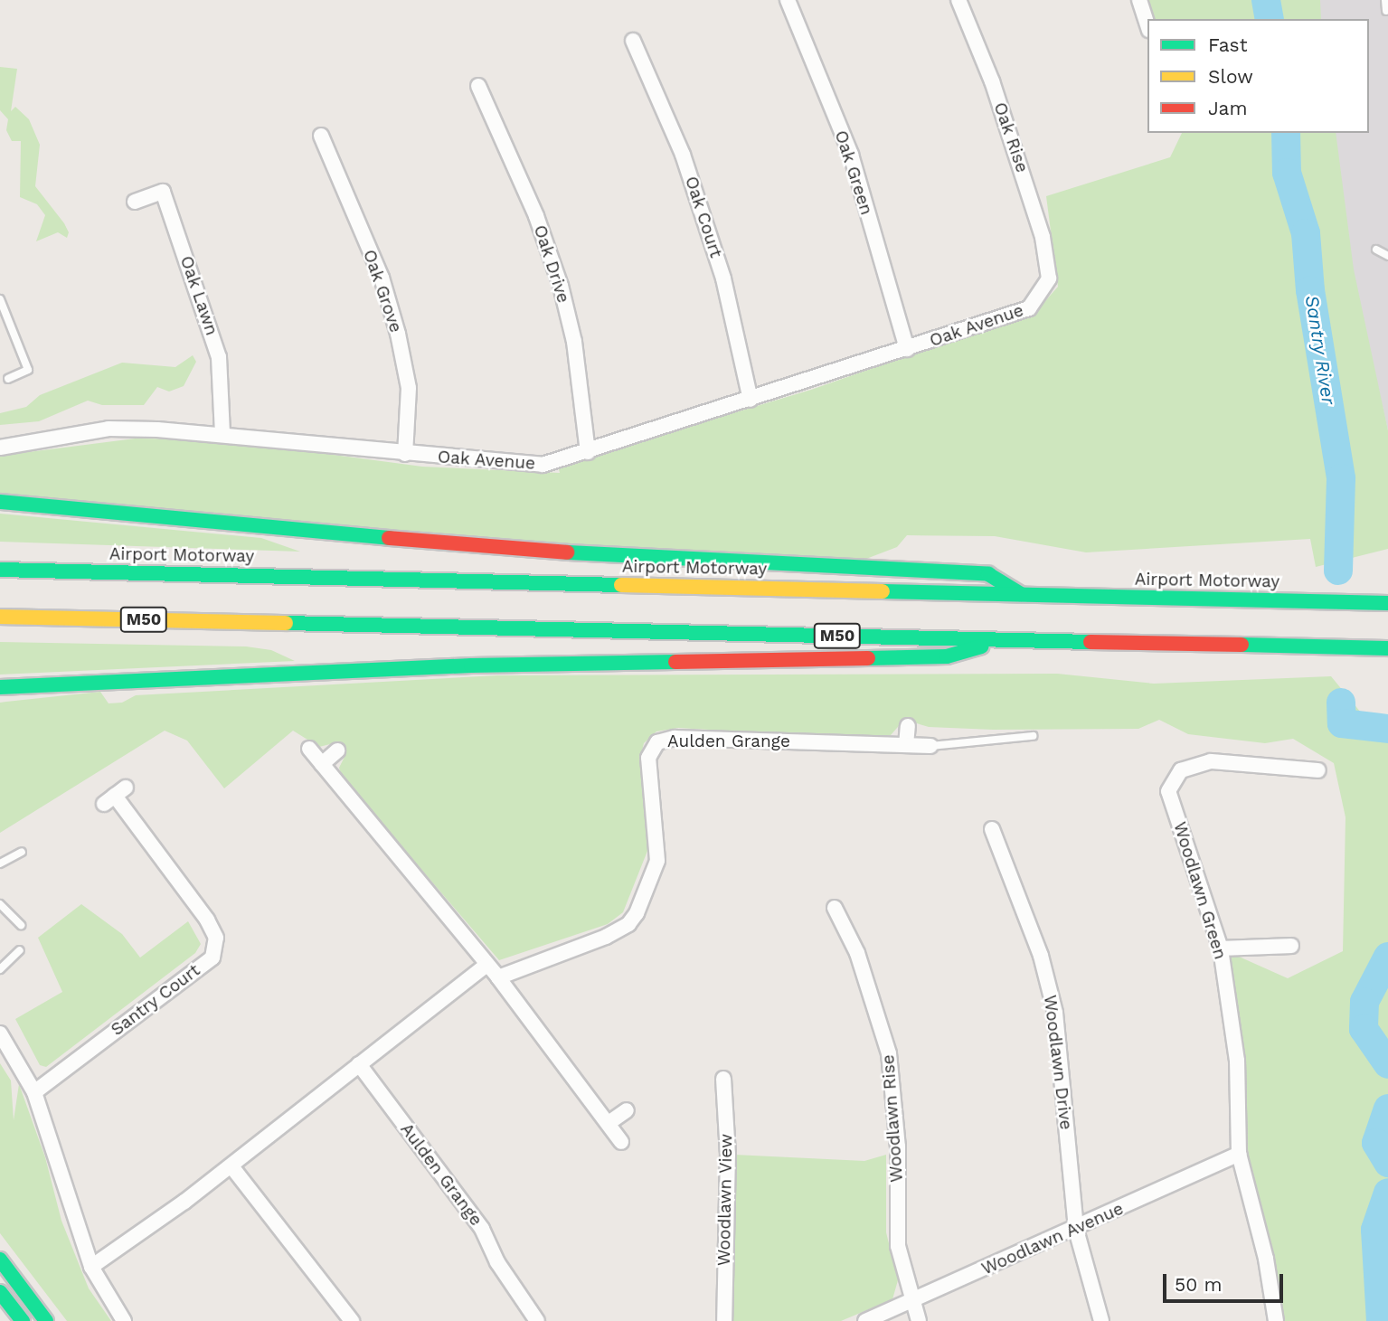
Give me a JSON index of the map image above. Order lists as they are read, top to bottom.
{
  "streets": {
    "main road": ["Airport Motorway", "M50"],
    "street": [
      "Oak Rise",
      "Oak Green",
      "Oak Court",
      "Oak Drive",
      "Oak Grove",
      "Oak Lawn",
      "Oak Avenue",
      "Aulden Grange",
      "Woodlawn Green",
      "Santry Court",
      "Woodlawn Drive",
      "Woodlawn Rise",
      "Woodlawn View",
      "Woodlawn Avenue"
    ]
  },
  "crossings": [
    ["Oak Rise", "Oak Avenue"],
    ["Oak Green", "Oak Avenue"],
    ["Oak Court", "Oak Avenue"],
    ["Oak Drive", "Oak Avenue"],
    ["Oak Grove", "Oak Avenue"],
    ["Oak Lawn", "Oak Avenue"],
    ["Woodlawn Green", "Woodlawn Avenue"],
    ["Woodlawn Drive", "Woodlawn Avenue"],
    ["Woodlawn Rise", "Woodlawn Avenue"]
  ],
  "water": ["Santry River"],
  "legend": ["Fast", "Slow", "Jam"],
  "scale_bar": "50 m"
}
